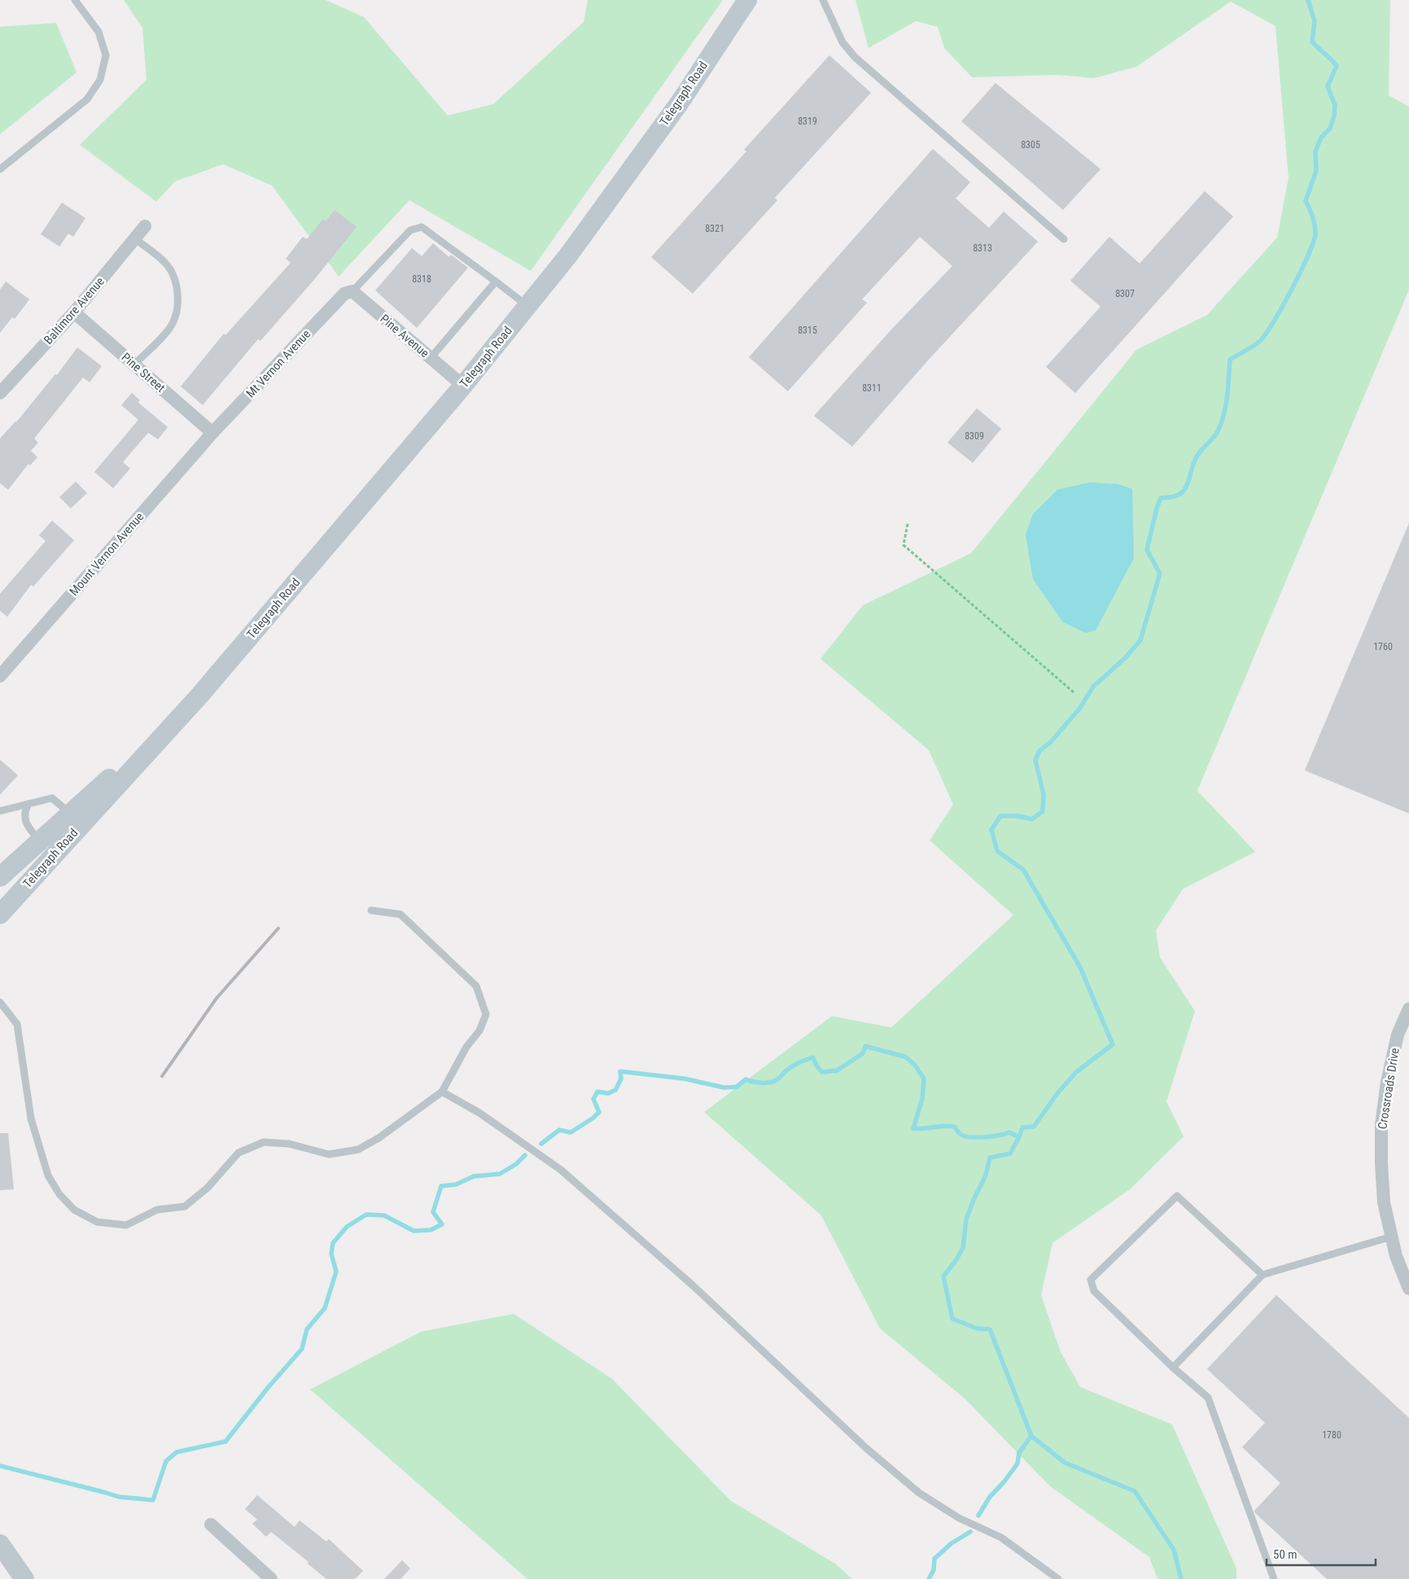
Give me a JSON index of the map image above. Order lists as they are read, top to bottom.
{
  "streets": {
    "main road": ["Telegraph Road"],
    "street": [
      "Baltimore Avenue",
      "Pine Avenue",
      "Mt Vernon Avenue",
      "Pine Street",
      "Mount Vernon Avenue",
      "Crossroads Drive"
    ]
  },
  "crossings": [
    ["Telegraph Road", "Pine Avenue"],
    ["Baltimore Avenue", "Pine Street"],
    ["Pine Avenue", "Mt Vernon Avenue"],
    ["Mt Vernon Avenue", "Pine Street"],
    ["Mt Vernon Avenue", "Mount Vernon Avenue"],
    ["Pine Street", "Mount Vernon Avenue"]
  ],
  "house_numbers": [
    "8319",
    "8305",
    "8321",
    "8313",
    "8318",
    "8307",
    "8315",
    "8311",
    "8309",
    "1760",
    "1780"
  ],
  "scale_bar": "50 m"
}
